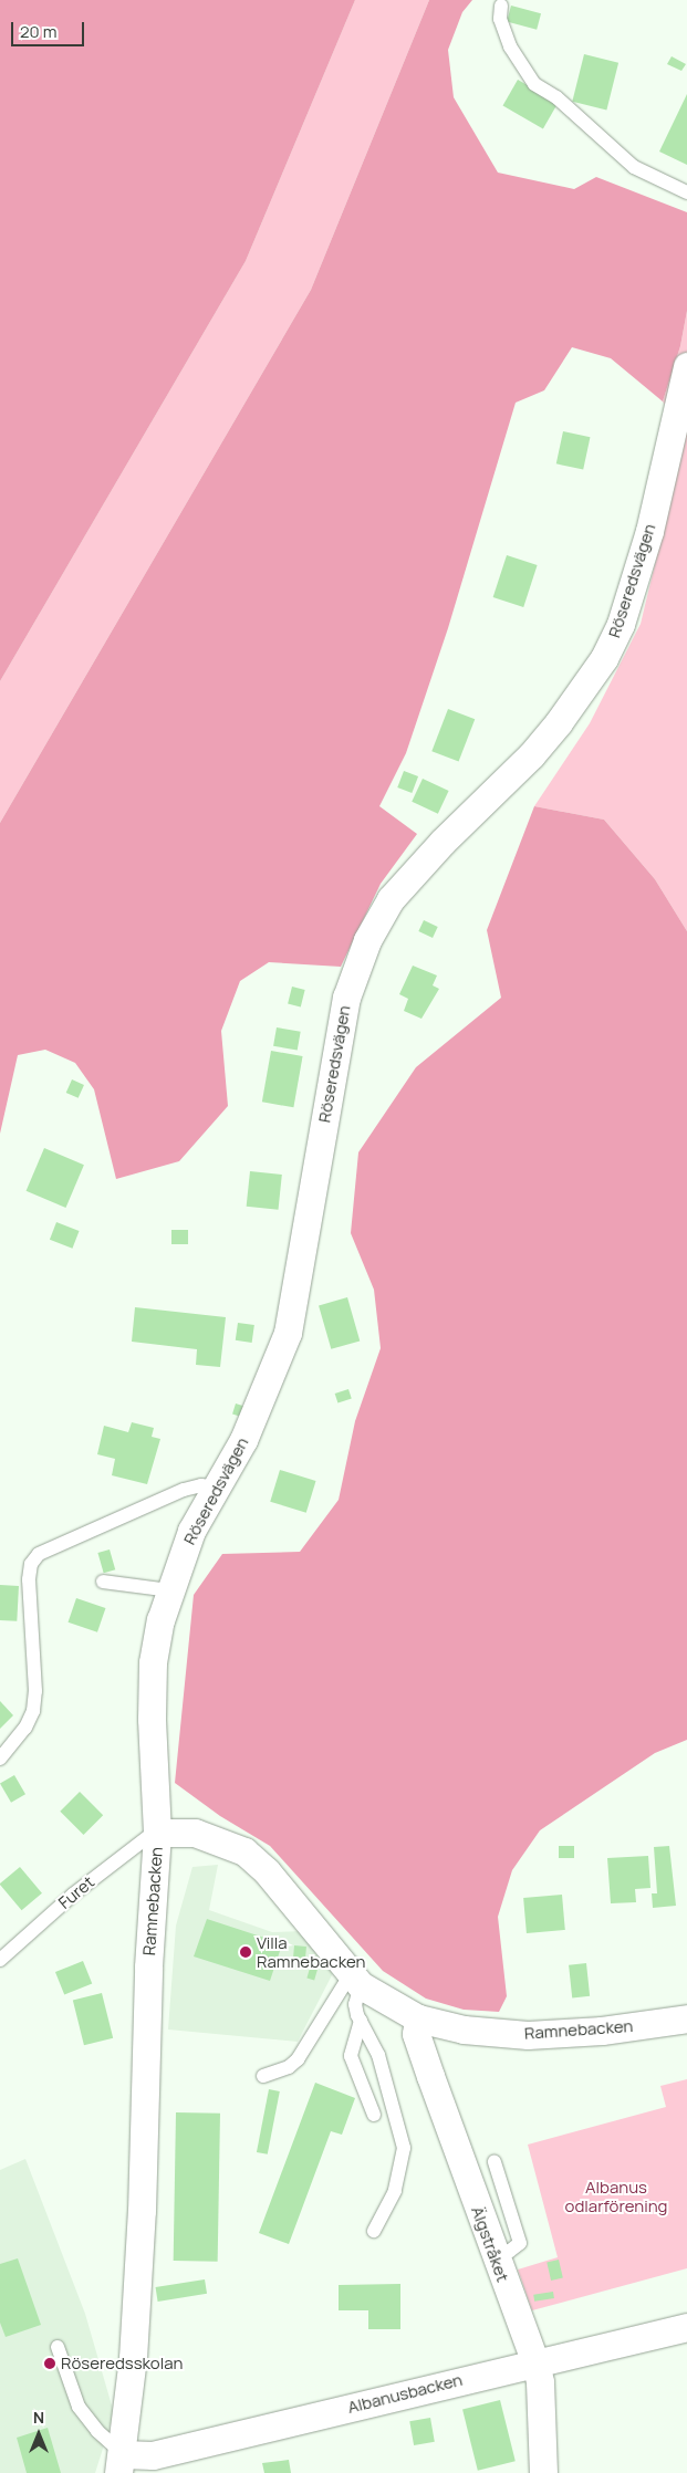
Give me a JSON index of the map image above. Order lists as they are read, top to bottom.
{
  "streets": {
    "street": [
      "Röseredsvägen",
      "Ramnebacken",
      "Älgstråket",
      "Albanusbacken"
    ],
    "lane": ["Furet"]
  },
  "crossings": [
    ["Röseredsvägen", "Furet"],
    ["Röseredsvägen", "Ramnebacken"],
    ["Furet", "Ramnebacken"],
    ["Ramnebacken", "Älgstråket"],
    ["Ramnebacken", "Albanusbacken"],
    ["Älgstråket", "Albanusbacken"]
  ],
  "parks": ["Albanus odlarförening"],
  "places": ["Villa Ramnebacken", "Röseredsskolan"],
  "scale_bar": "20 m",
  "north": "top"
}
